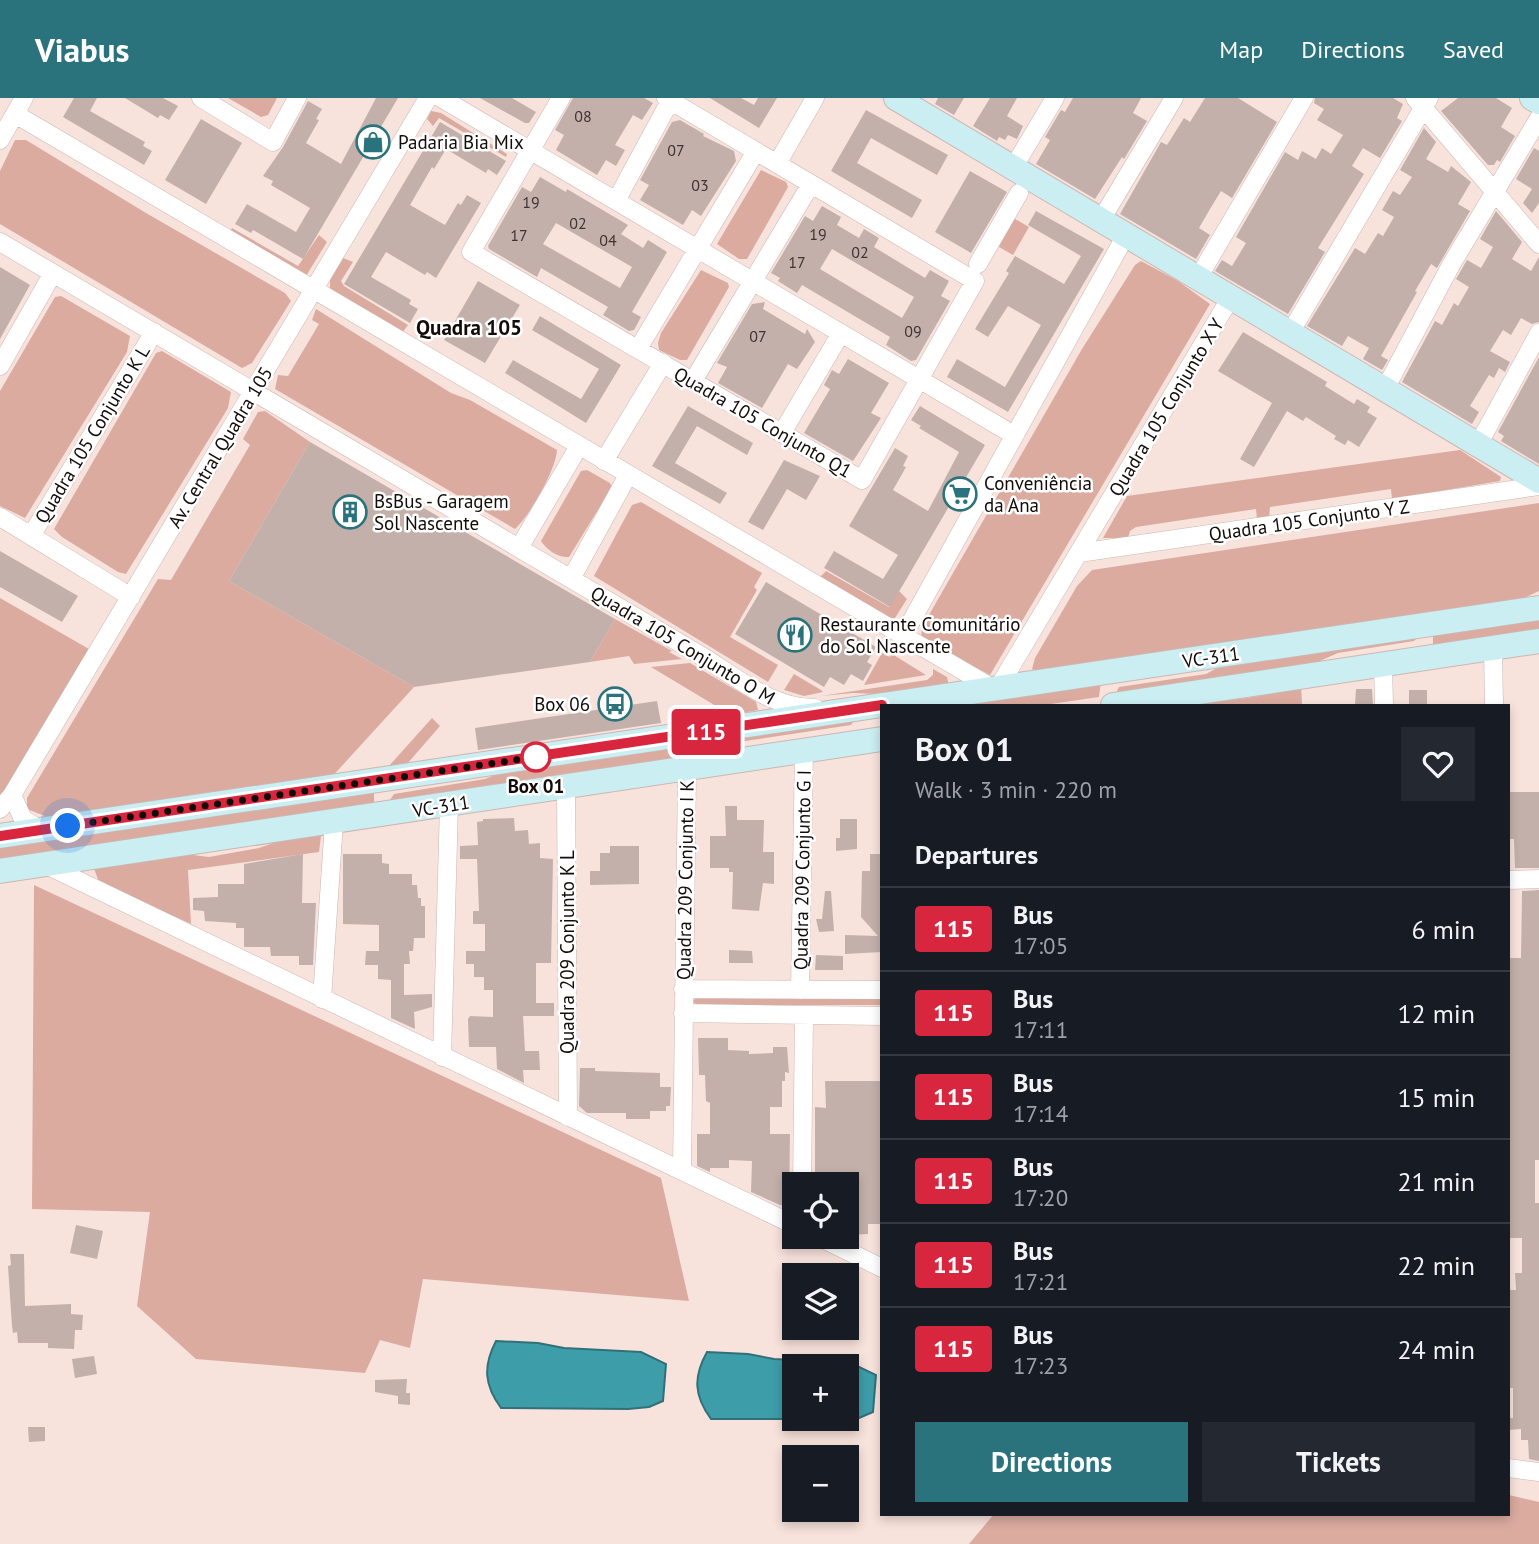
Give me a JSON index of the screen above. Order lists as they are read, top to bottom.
{
  "streets": {
    "main road": ["VC-311"],
    "street": [
      "Quadra 105 Conjunto X Y",
      "Quadra 105 Conjunto Q1",
      "Quadra 105 Conjunto K L",
      "Av. Central Quadra 105",
      "Quadra 105 Conjunto Y Z",
      "Quadra 105 Conjunto O M",
      "Quadra 209 Conjunto G I",
      "Quadra 209 Conjunto I K",
      "Quadra 209 Conjunto K L"
    ]
  },
  "crossings": [
    ["Quadra 105 Conjunto X Y", "Quadra 105 Conjunto Y Z"],
    ["Quadra 105 Conjunto X Y", "VC-311"],
    ["Quadra 105 Conjunto K L", "Quadra 105 Conjunto O M"],
    ["Av. Central Quadra 105", "Quadra 105 Conjunto O M"],
    ["VC-311", "Quadra 209 Conjunto G I"],
    ["VC-311", "Quadra 209 Conjunto I K"],
    ["VC-311", "Quadra 209 Conjunto K L"]
  ],
  "districts": ["Quadra 105"],
  "places": {
    "shop": ["Padaria Bia Mix"],
    "supermarket": ["Conveniência da Ana"],
    "building": ["BsBus - Garagem Sol Nascente"],
    "restaurant": ["Restaurante Comunitário do Sol Nascente"],
    "bus stop": ["Box 06"],
    "other": ["Box 01"]
  },
  "lines": ["bus line 115"],
  "house_numbers": [
    "08",
    "07",
    "03",
    "19",
    "02",
    "19",
    "17",
    "04",
    "02",
    "17",
    "09",
    "07"
  ],
  "page": {
    "header": "Viabus",
    "nav": ["Map", "Directions", "Saved"],
    "on_map": "115",
    "heading": [
      ["Box 01", "Walk · 3 min · 220 m"],
      "Departures"
    ],
    "list": [
      {
        "mark": "115",
        "name": "Bus",
        "note": "17:05",
        "value": "6 min"
      },
      {
        "mark": "115",
        "name": "Bus",
        "note": "17:11",
        "value": "12 min"
      },
      {
        "mark": "115",
        "name": "Bus",
        "note": "17:14",
        "value": "15 min"
      },
      {
        "mark": "115",
        "name": "Bus",
        "note": "17:20",
        "value": "21 min"
      },
      {
        "mark": "115",
        "name": "Bus",
        "note": "17:21",
        "value": "22 min"
      },
      {
        "mark": "115",
        "name": "Bus",
        "note": "17:23",
        "value": "24 min"
      }
    ],
    "map_buttons": ["+", "−"],
    "buttons": ["Directions", "Tickets"]
  }
}
